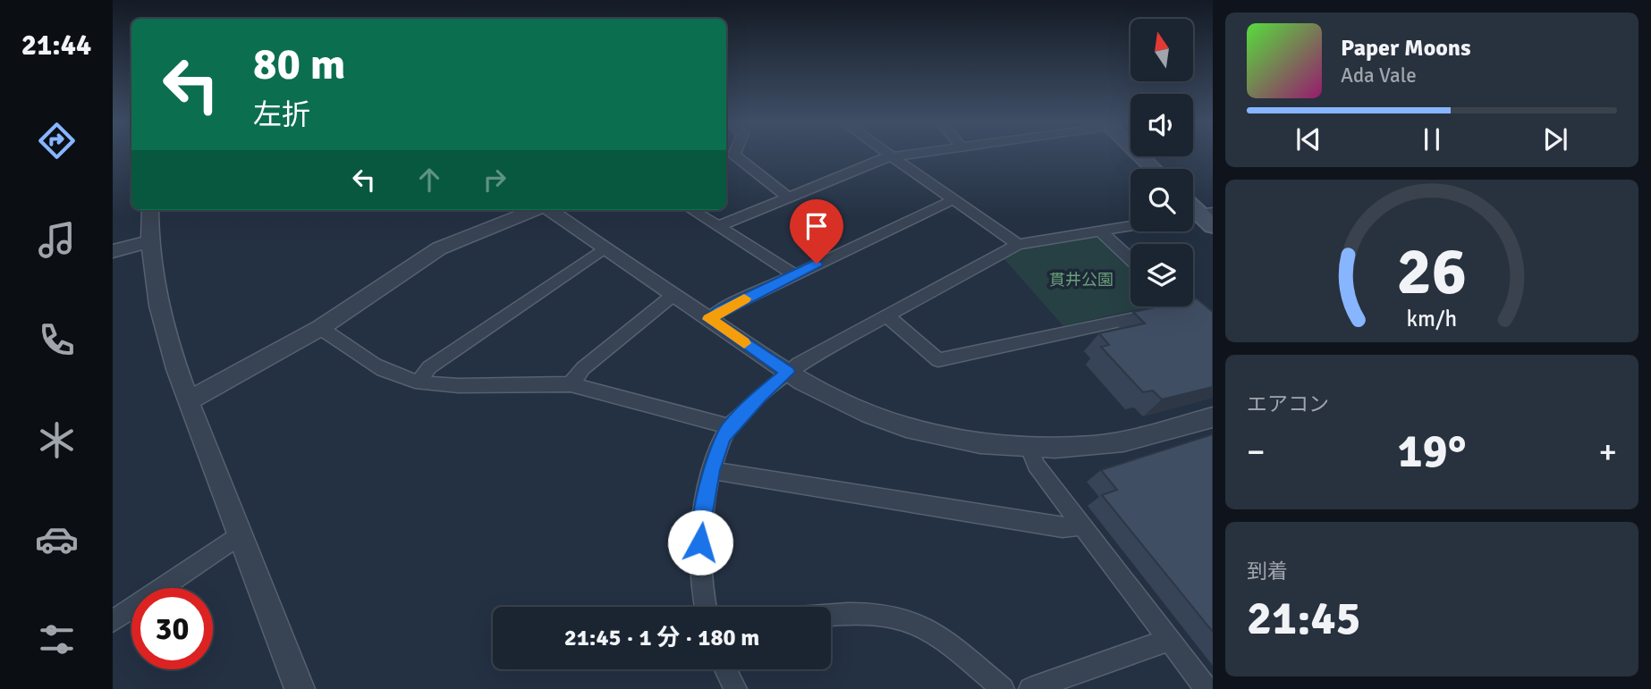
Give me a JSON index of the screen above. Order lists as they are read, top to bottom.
{
  "parks": ["貫井公園"],
  "north": "top",
  "page": {
    "tabs": "21:44",
    "turn": ["80 m", "左折"],
    "song": ["Paper Moons", "Ada Vale"],
    "tile": [
      "エアコン",
      ["到着", "21:45"]
    ],
    "heat": ["−", "19°", "+"],
    "limit": "30",
    "trip": "21:45 · 1 分 · 180 m",
    "gauge": ["26", "km/h"]
  }
}
